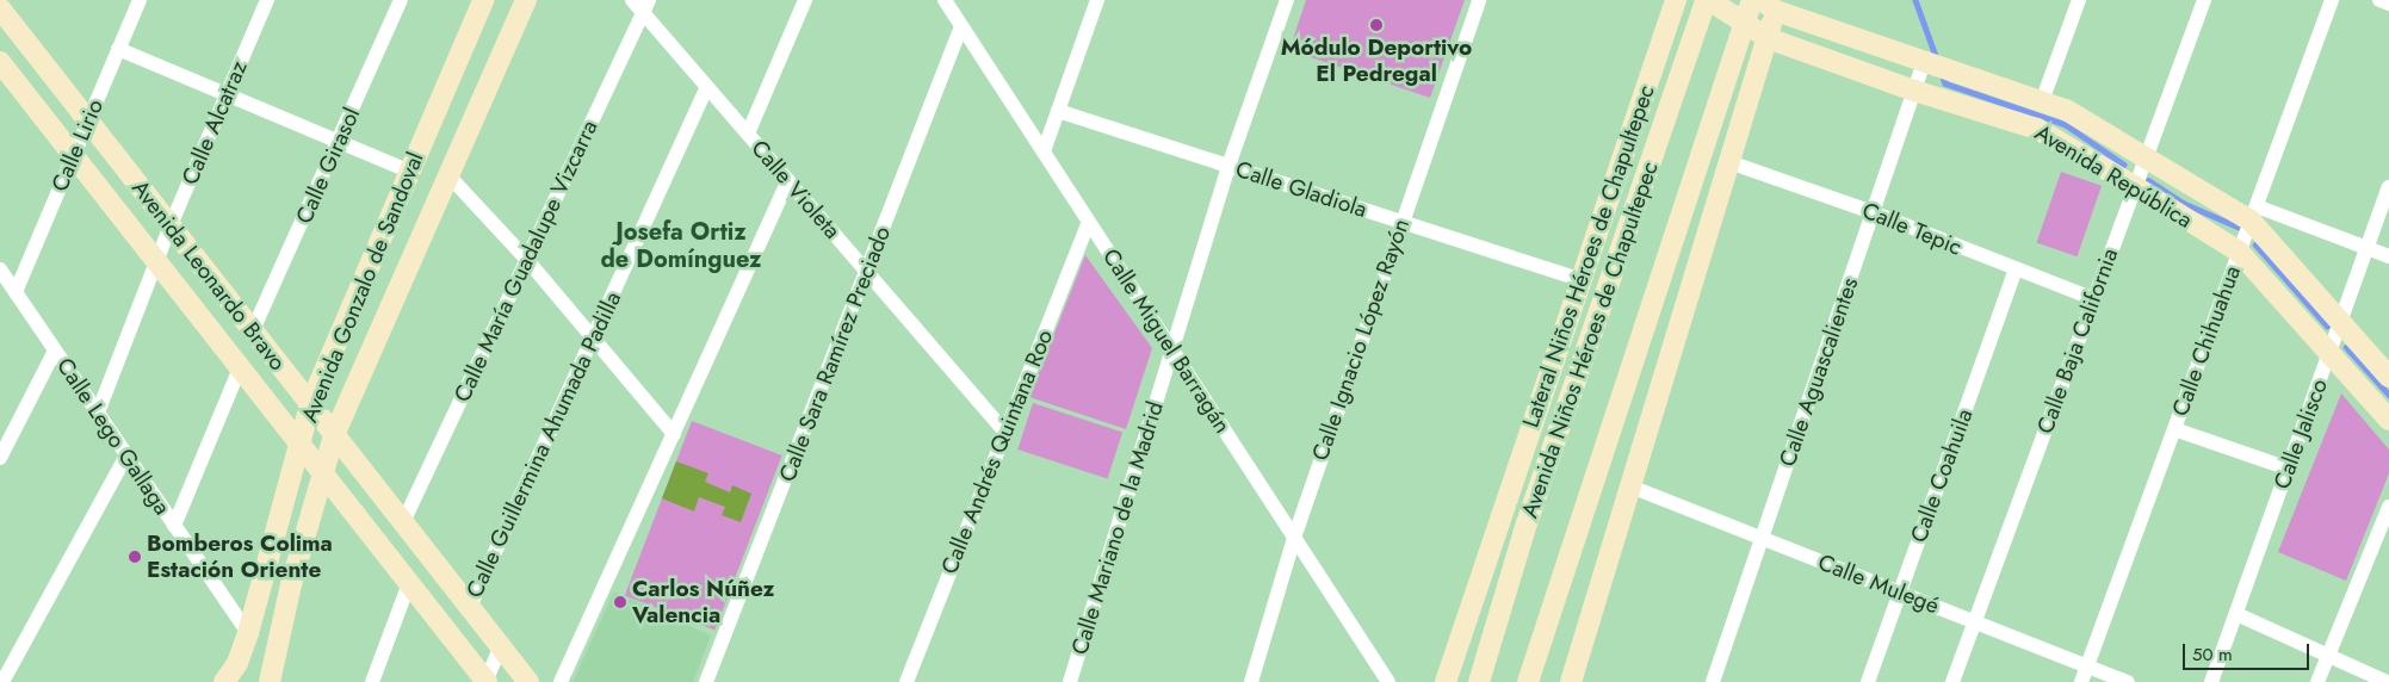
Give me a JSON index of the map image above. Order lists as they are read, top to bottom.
{
  "streets": {
    "street": [
      "Calle Alcatraz",
      "Calle Lirio",
      "Calle Girasol",
      "Avenida República",
      "Calle Violeta",
      "Calle Gladiola",
      "Calle Tepic",
      "Lateral Niños Héroes de Chapultepec",
      "Calle María Guadalupe Vizcarra",
      "Avenida Leonardo Bravo",
      "Avenida Gonzalo de Sandoval",
      "Calle Ignacio López Rayón",
      "Avenida Niños Héroes de Chapultepec",
      "Calle Miguel Barragán",
      "Calle Baja California",
      "Calle Chihuahua",
      "Calle Sara Ramírez Preciado",
      "Calle Aguascalientes",
      "Calle Jalisco",
      "Calle Lego Gallaga",
      "Calle Guillermina Ahumada Padilla",
      "Calle Andrés Quintana Roo",
      "Calle Coahuila",
      "Calle Mariano de la Madrid",
      "Calle Mulegé"
    ]
  },
  "crossings": [
    ["Calle Alcatraz", "Avenida Leonardo Bravo"],
    ["Calle Alcatraz", "Calle Lego Gallaga"],
    ["Calle Lirio", "Avenida Leonardo Bravo"],
    ["Calle Lirio", "Calle Lego Gallaga"],
    ["Calle Girasol", "Avenida Leonardo Bravo"],
    ["Avenida República", "Avenida Niños Héroes de Chapultepec"],
    ["Avenida República", "Calle Baja California"],
    ["Avenida República", "Calle Chihuahua"],
    ["Avenida República", "Calle Aguascalientes"],
    ["Avenida República", "Calle Jalisco"],
    ["Calle Violeta", "Calle María Guadalupe Vizcarra"],
    ["Calle Violeta", "Calle Sara Ramírez Preciado"],
    ["Calle Violeta", "Calle Guillermina Ahumada Padilla"],
    ["Calle Violeta", "Calle Andrés Quintana Roo"],
    ["Calle Gladiola", "Lateral Niños Héroes de Chapultepec"],
    ["Calle Gladiola", "Calle Ignacio López Rayón"],
    ["Calle Gladiola", "Calle Mariano de la Madrid"],
    ["Calle Tepic", "Calle Baja California"],
    ["Calle Tepic", "Calle Aguascalientes"],
    ["Calle Tepic", "Calle Coahuila"],
    ["Calle María Guadalupe Vizcarra", "Avenida Leonardo Bravo"],
    ["Avenida Leonardo Bravo", "Avenida Gonzalo de Sandoval"],
    ["Avenida Leonardo Bravo", "Calle Guillermina Ahumada Padilla"],
    ["Avenida Gonzalo de Sandoval", "Calle Lego Gallaga"],
    ["Calle Ignacio López Rayón", "Calle Miguel Barragán"],
    ["Calle Miguel Barragán", "Calle Sara Ramírez Preciado"],
    ["Calle Miguel Barragán", "Calle Andrés Quintana Roo"],
    ["Calle Miguel Barragán", "Calle Mariano de la Madrid"],
    ["Calle Baja California", "Calle Mulegé"],
    ["Calle Chihuahua", "Calle Mulegé"],
    ["Calle Aguascalientes", "Calle Mulegé"],
    ["Calle Coahuila", "Calle Mulegé"]
  ],
  "districts": ["Josefa Ortiz de Domínguez"],
  "places": ["Módulo Deportivo El Pedregal", "Bomberos Colima Estación Oriente", "Carlos Núñez Valencia"],
  "scale_bar": "50 m"
}
